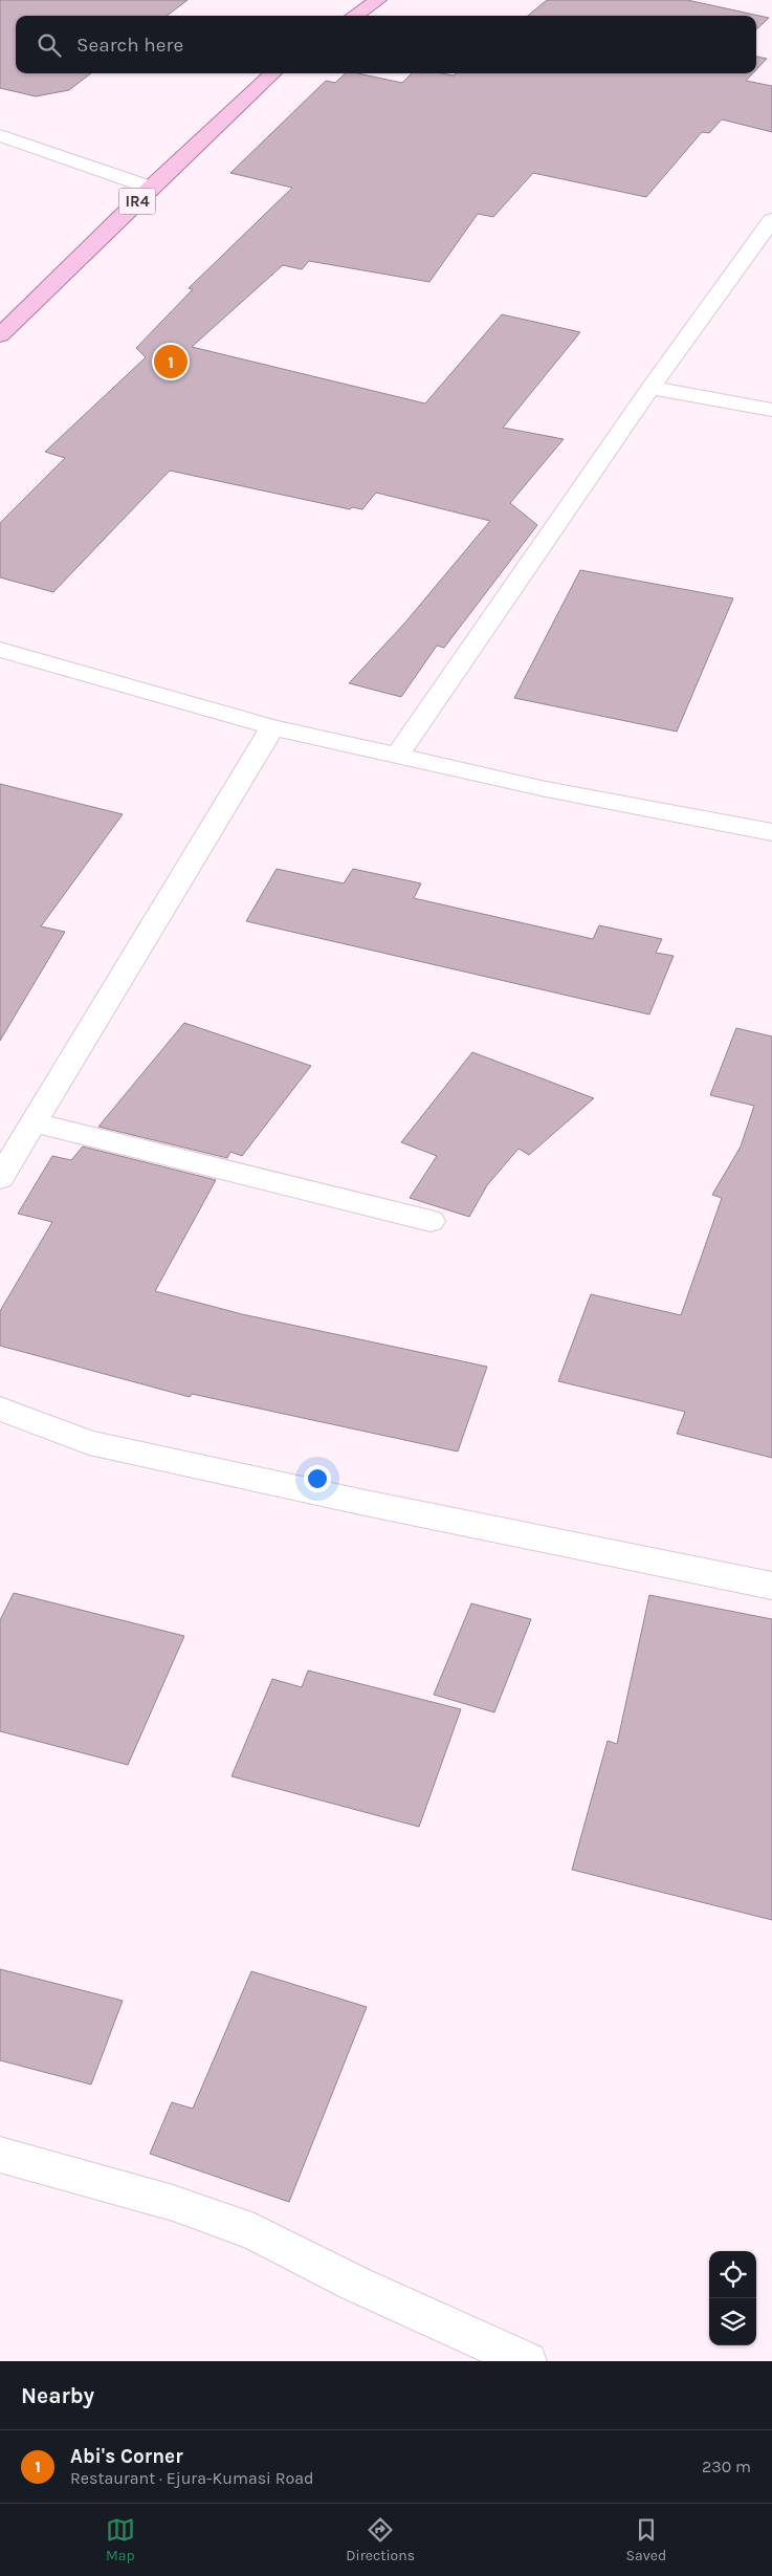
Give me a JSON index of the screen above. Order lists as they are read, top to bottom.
{
  "streets": {
    "main road": ["IR4"]
  },
  "page": {
    "search": "Search here",
    "pins": "1",
    "heading": "Nearby",
    "list": [
      {
        "mark": "1",
        "name": "Abi's Corner",
        "note": "Restaurant · Ejura-Kumasi Road",
        "value": "230 m"
      }
    ],
    "nav": ["Map", "Directions", "Saved"]
  }
}
